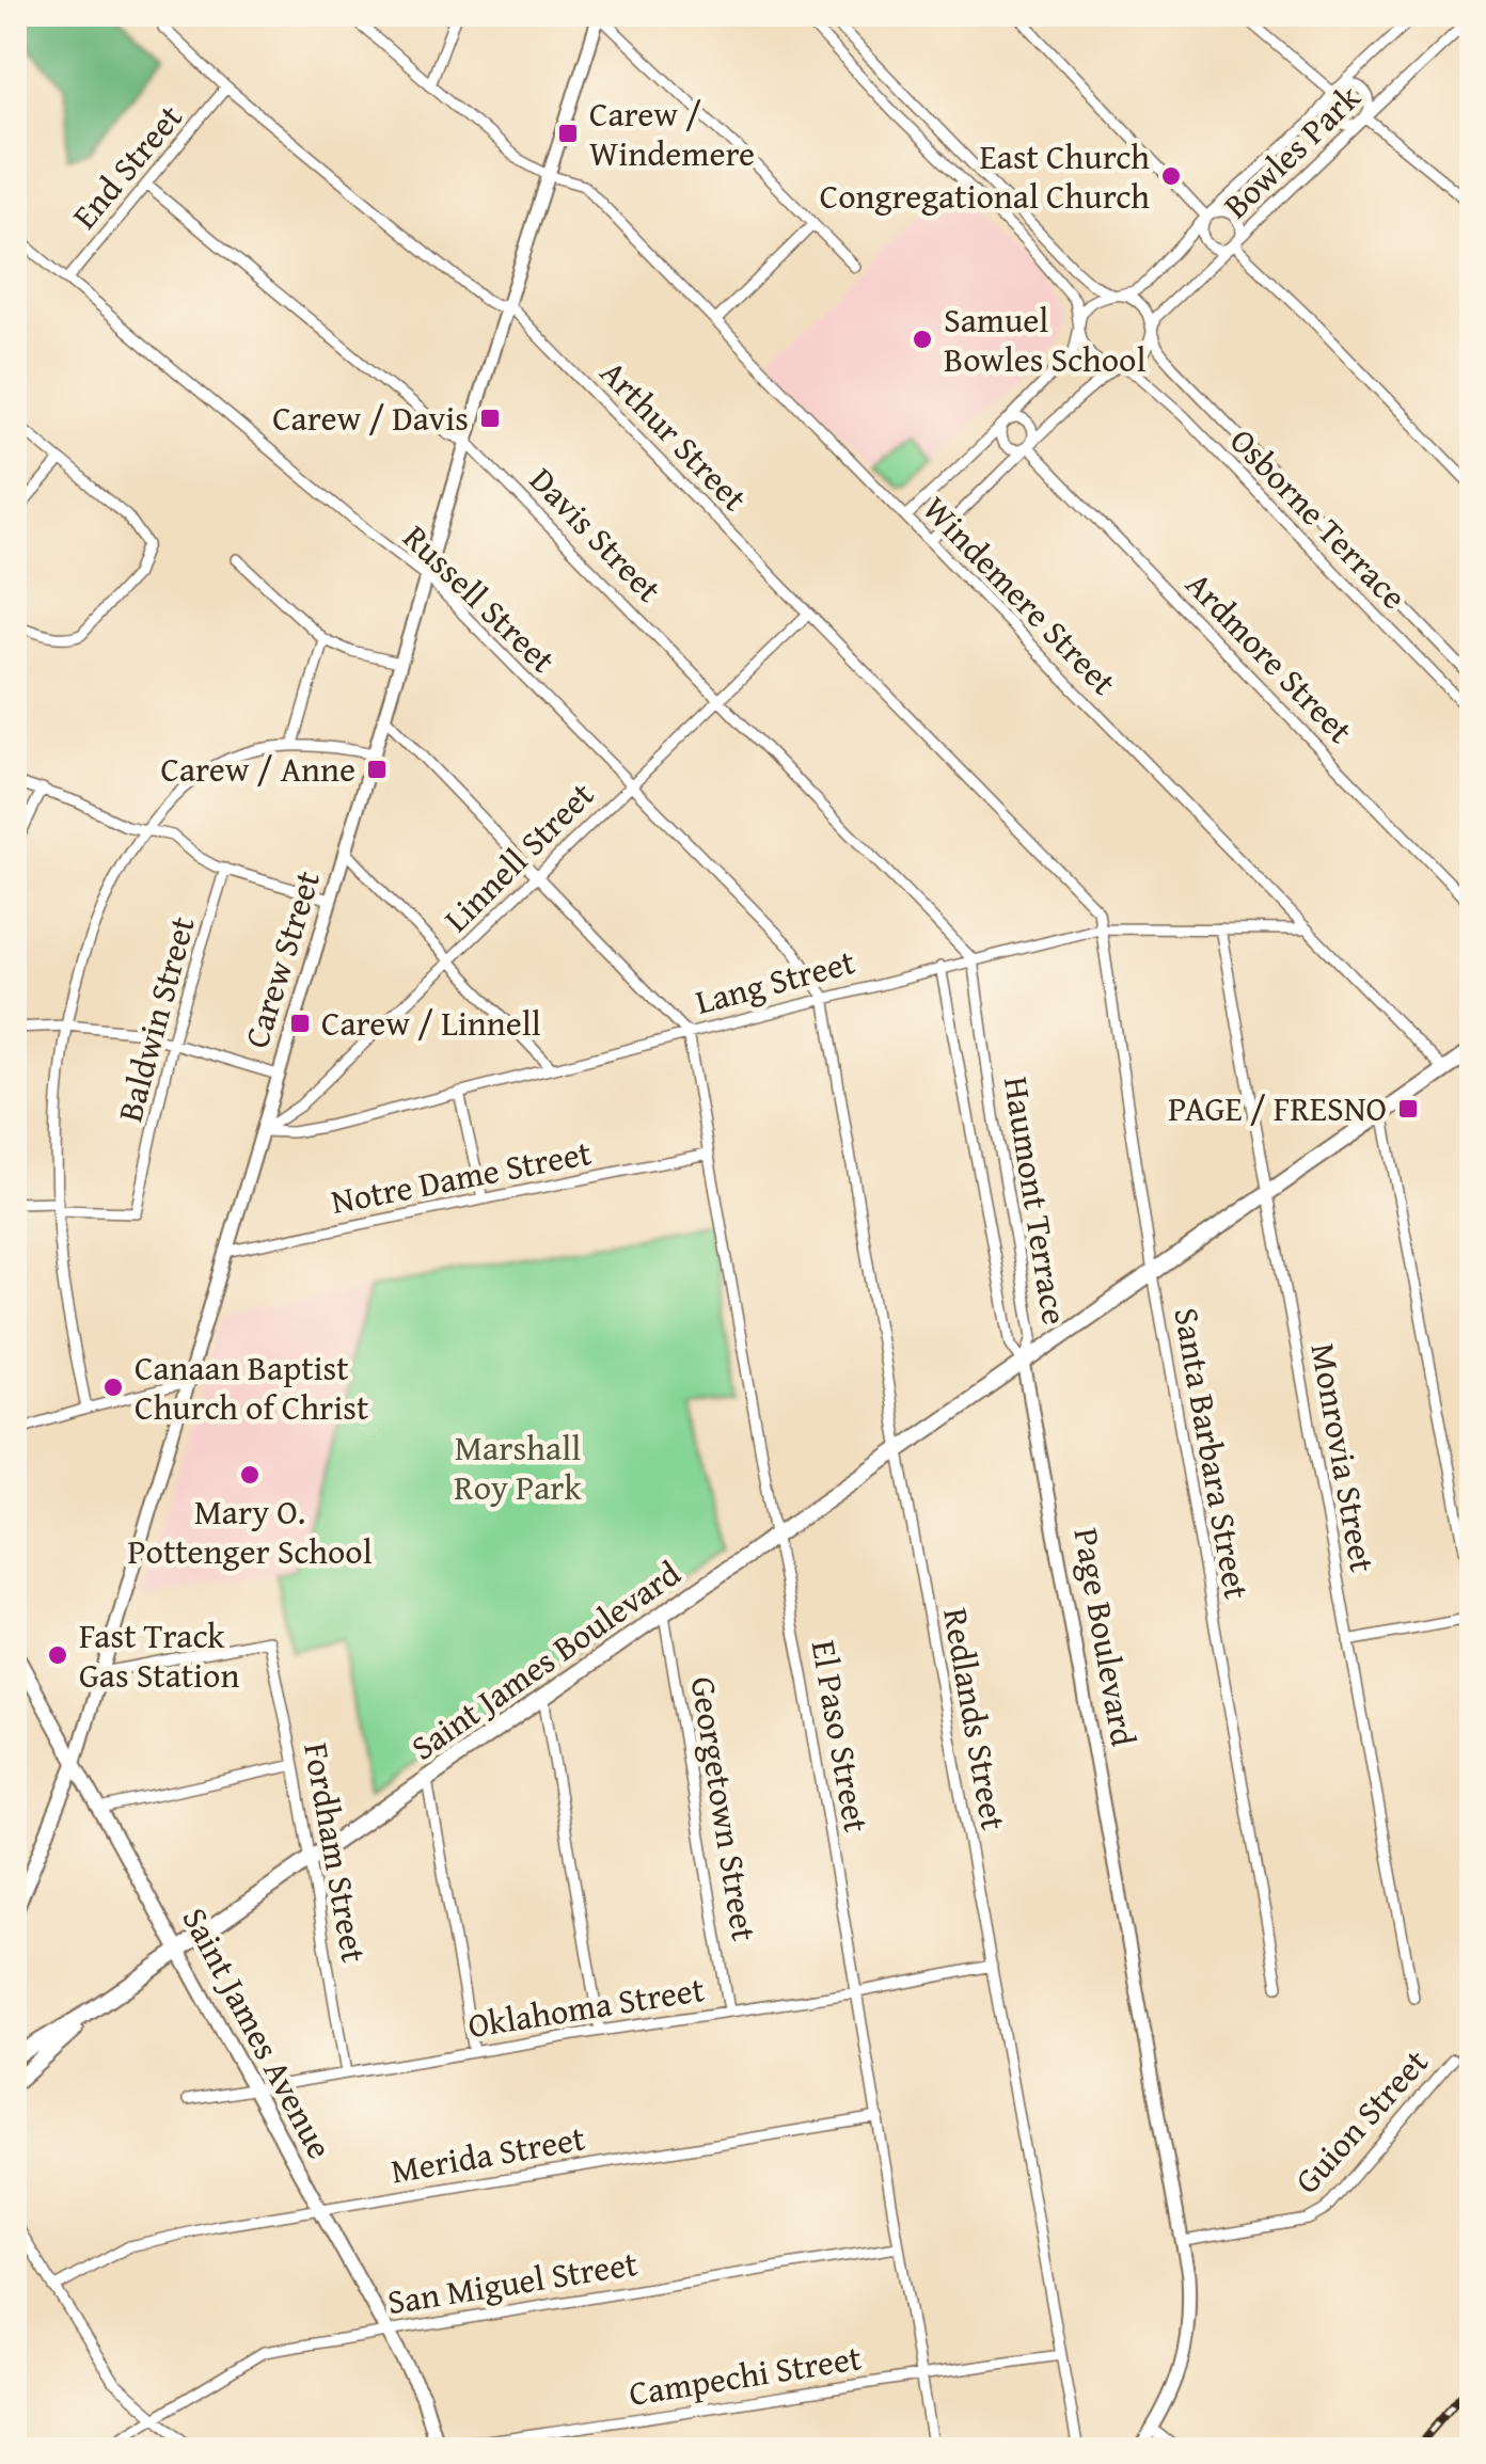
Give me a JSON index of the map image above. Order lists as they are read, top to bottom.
{
  "streets": {
    "main road": ["Carew Street", "Saint James Boulevard", "Saint James Avenue"],
    "street": [
      "Bowles Park",
      "End Street",
      "Arthur Street",
      "Osborne Terrace",
      "Davis Street",
      "Windemere Street",
      "Russell Street",
      "Ardmore Street",
      "Linnell Street",
      "Lang Street",
      "Baldwin Street",
      "Notre Dame Street",
      "Haumont Terrace",
      "Santa Barbara Street",
      "Monrovia Street",
      "Page Boulevard",
      "Redlands Street",
      "El Paso Street",
      "Georgetown Street",
      "Fordham Street",
      "Oklahoma Street",
      "Guion Street",
      "Merida Street",
      "San Miguel Street",
      "Campechi Street"
    ]
  },
  "crossings": [
    ["Bowles Park", "Osborne Terrace"],
    ["Bowles Park", "Windemere Street"],
    ["Bowles Park", "Ardmore Street"],
    ["End Street", "Arthur Street"],
    ["End Street", "Davis Street"],
    ["End Street", "Russell Street"],
    ["Arthur Street", "Linnell Street"],
    ["Arthur Street", "Carew Street"],
    ["Arthur Street", "Lang Street"],
    ["Arthur Street", "Santa Barbara Street"],
    ["Davis Street", "Linnell Street"],
    ["Davis Street", "Carew Street"],
    ["Davis Street", "Lang Street"],
    ["Davis Street", "Haumont Terrace"],
    ["Windemere Street", "Carew Street"],
    ["Windemere Street", "Lang Street"],
    ["Russell Street", "Linnell Street"],
    ["Russell Street", "Carew Street"],
    ["Russell Street", "Lang Street"],
    ["Russell Street", "Redlands Street"],
    ["Linnell Street", "Carew Street"],
    ["Linnell Street", "Lang Street"],
    ["Carew Street", "Lang Street"],
    ["Carew Street", "Notre Dame Street"],
    ["Carew Street", "Fordham Street"],
    ["Carew Street", "Saint James Avenue"],
    ["Lang Street", "Haumont Terrace"],
    ["Lang Street", "Santa Barbara Street"],
    ["Lang Street", "Monrovia Street"],
    ["Lang Street", "Redlands Street"],
    ["Lang Street", "El Paso Street"],
    ["Notre Dame Street", "El Paso Street"],
    ["Haumont Terrace", "Page Boulevard"],
    ["Haumont Terrace", "Saint James Boulevard"],
    ["Page Boulevard", "Saint James Boulevard"],
    ["Page Boulevard", "Guion Street"],
    ["Saint James Boulevard", "Redlands Street"],
    ["Saint James Boulevard", "El Paso Street"],
    ["Saint James Boulevard", "Georgetown Street"],
    ["Saint James Boulevard", "Fordham Street"],
    ["Saint James Boulevard", "Saint James Avenue"],
    ["Redlands Street", "Oklahoma Street"],
    ["Redlands Street", "Campechi Street"],
    ["El Paso Street", "Oklahoma Street"],
    ["El Paso Street", "Merida Street"],
    ["El Paso Street", "San Miguel Street"],
    ["El Paso Street", "Campechi Street"],
    ["Georgetown Street", "Oklahoma Street"],
    ["Fordham Street", "Oklahoma Street"],
    ["Oklahoma Street", "Saint James Avenue"],
    ["Saint James Avenue", "Merida Street"],
    ["Saint James Avenue", "San Miguel Street"],
    ["Saint James Avenue", "Campechi Street"]
  ],
  "parks": ["Marshall Roy Park"],
  "places": {
    "transit": [
      "Carew / Windemere",
      "Carew / Davis",
      "Carew / Anne",
      "Carew / Linnell",
      "PAGE / FRESNO"
    ],
    "other": [
      "East Church Congregational Church",
      "Samuel Bowles School",
      "Canaan Baptist Church of Christ",
      "Mary O. Pottenger School",
      "Fast Track Gas Station"
    ]
  }
}
